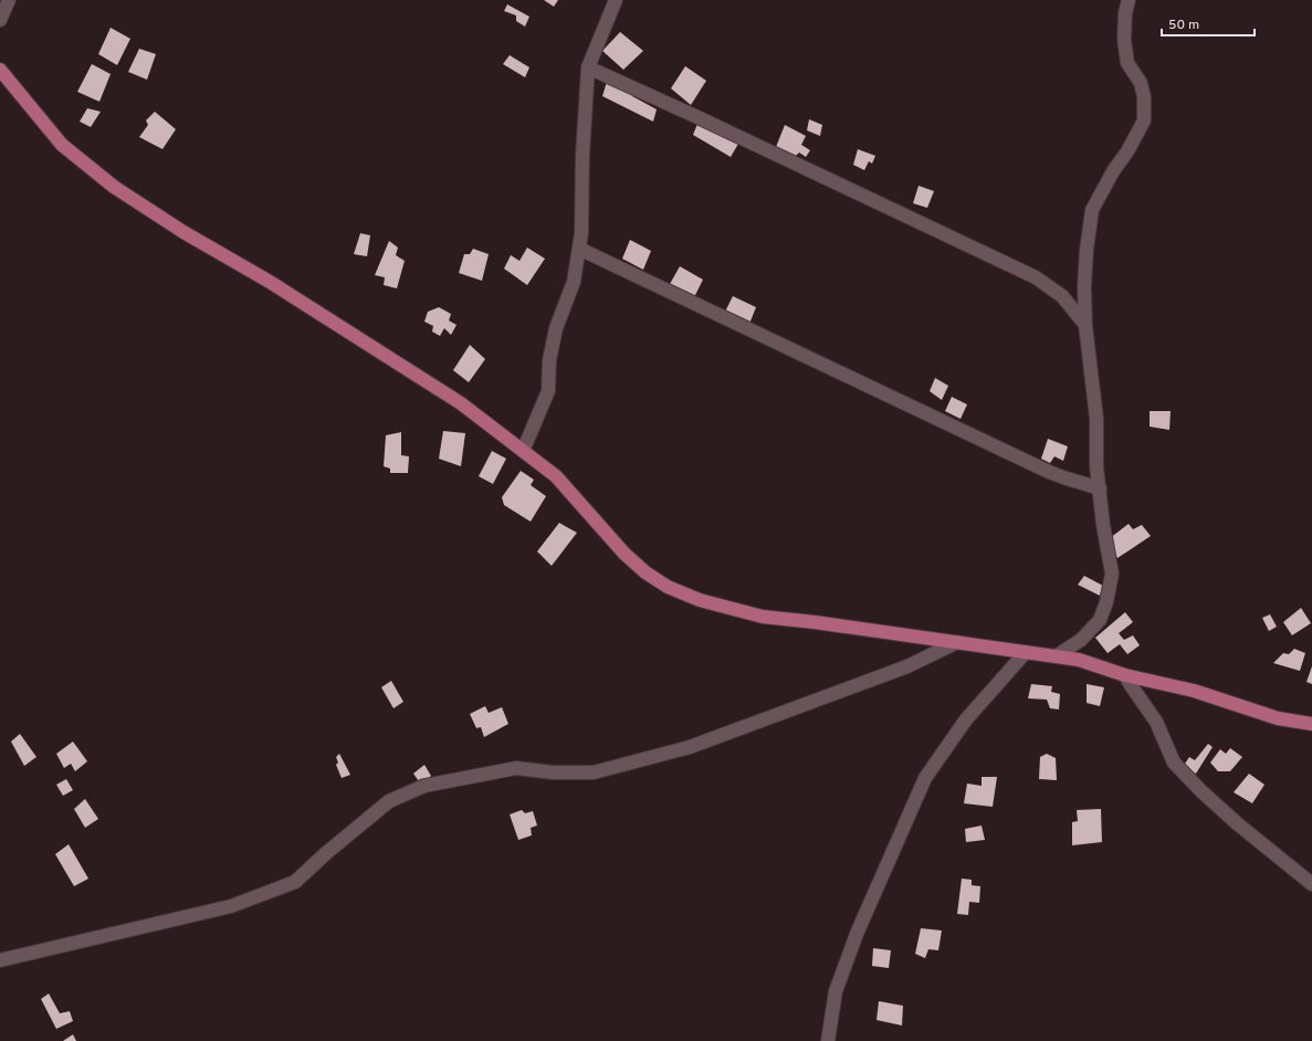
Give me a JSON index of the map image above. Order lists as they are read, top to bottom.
{
  "scale_bar": "50 m"
}
